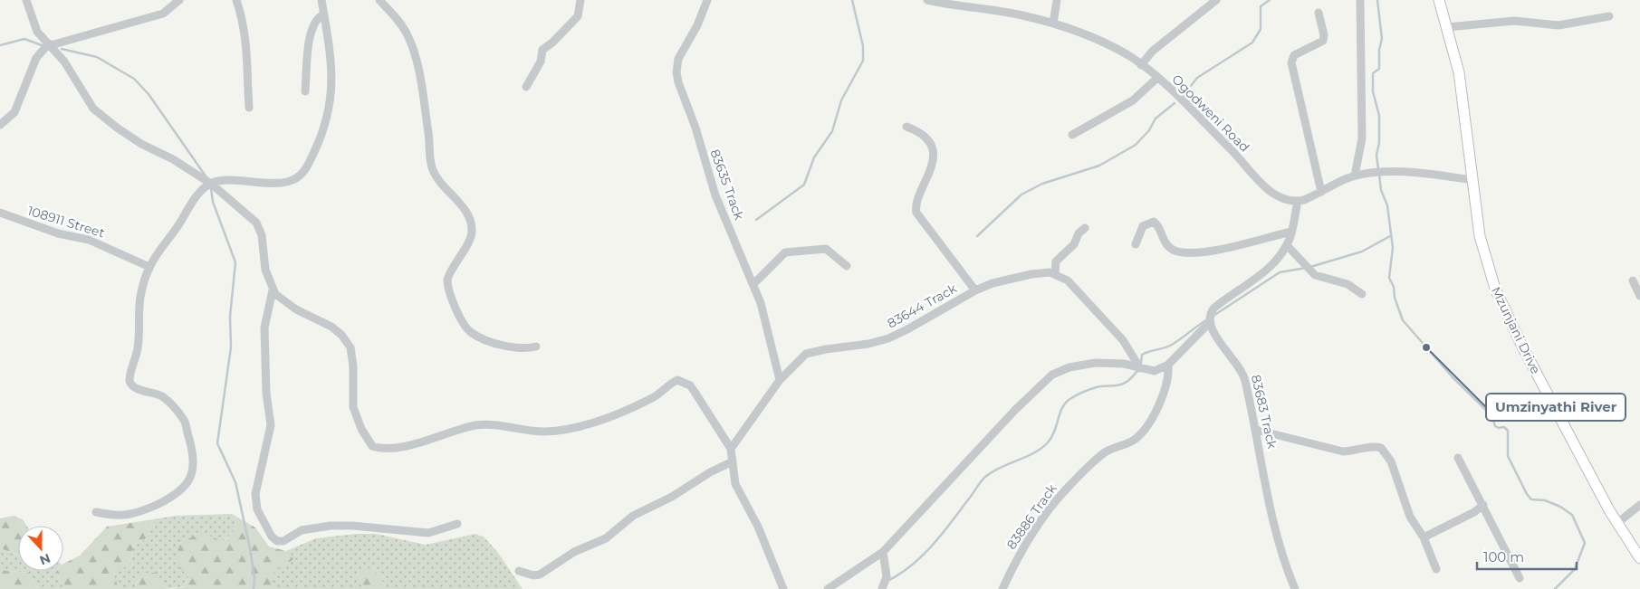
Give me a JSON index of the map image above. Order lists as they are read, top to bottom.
{
  "streets": {
    "main road": ["Mzunjani Drive"],
    "street": [
      "Ogodweni Road",
      "83635 Track",
      "108911 Street",
      "83644 Track",
      "83683 Track",
      "83886 Track"
    ]
  },
  "crossings": [
    ["83635 Track", "83644 Track"]
  ],
  "places": ["Umzinyathi River"],
  "scale_bar": "100 m",
  "north": "bottom"
}
